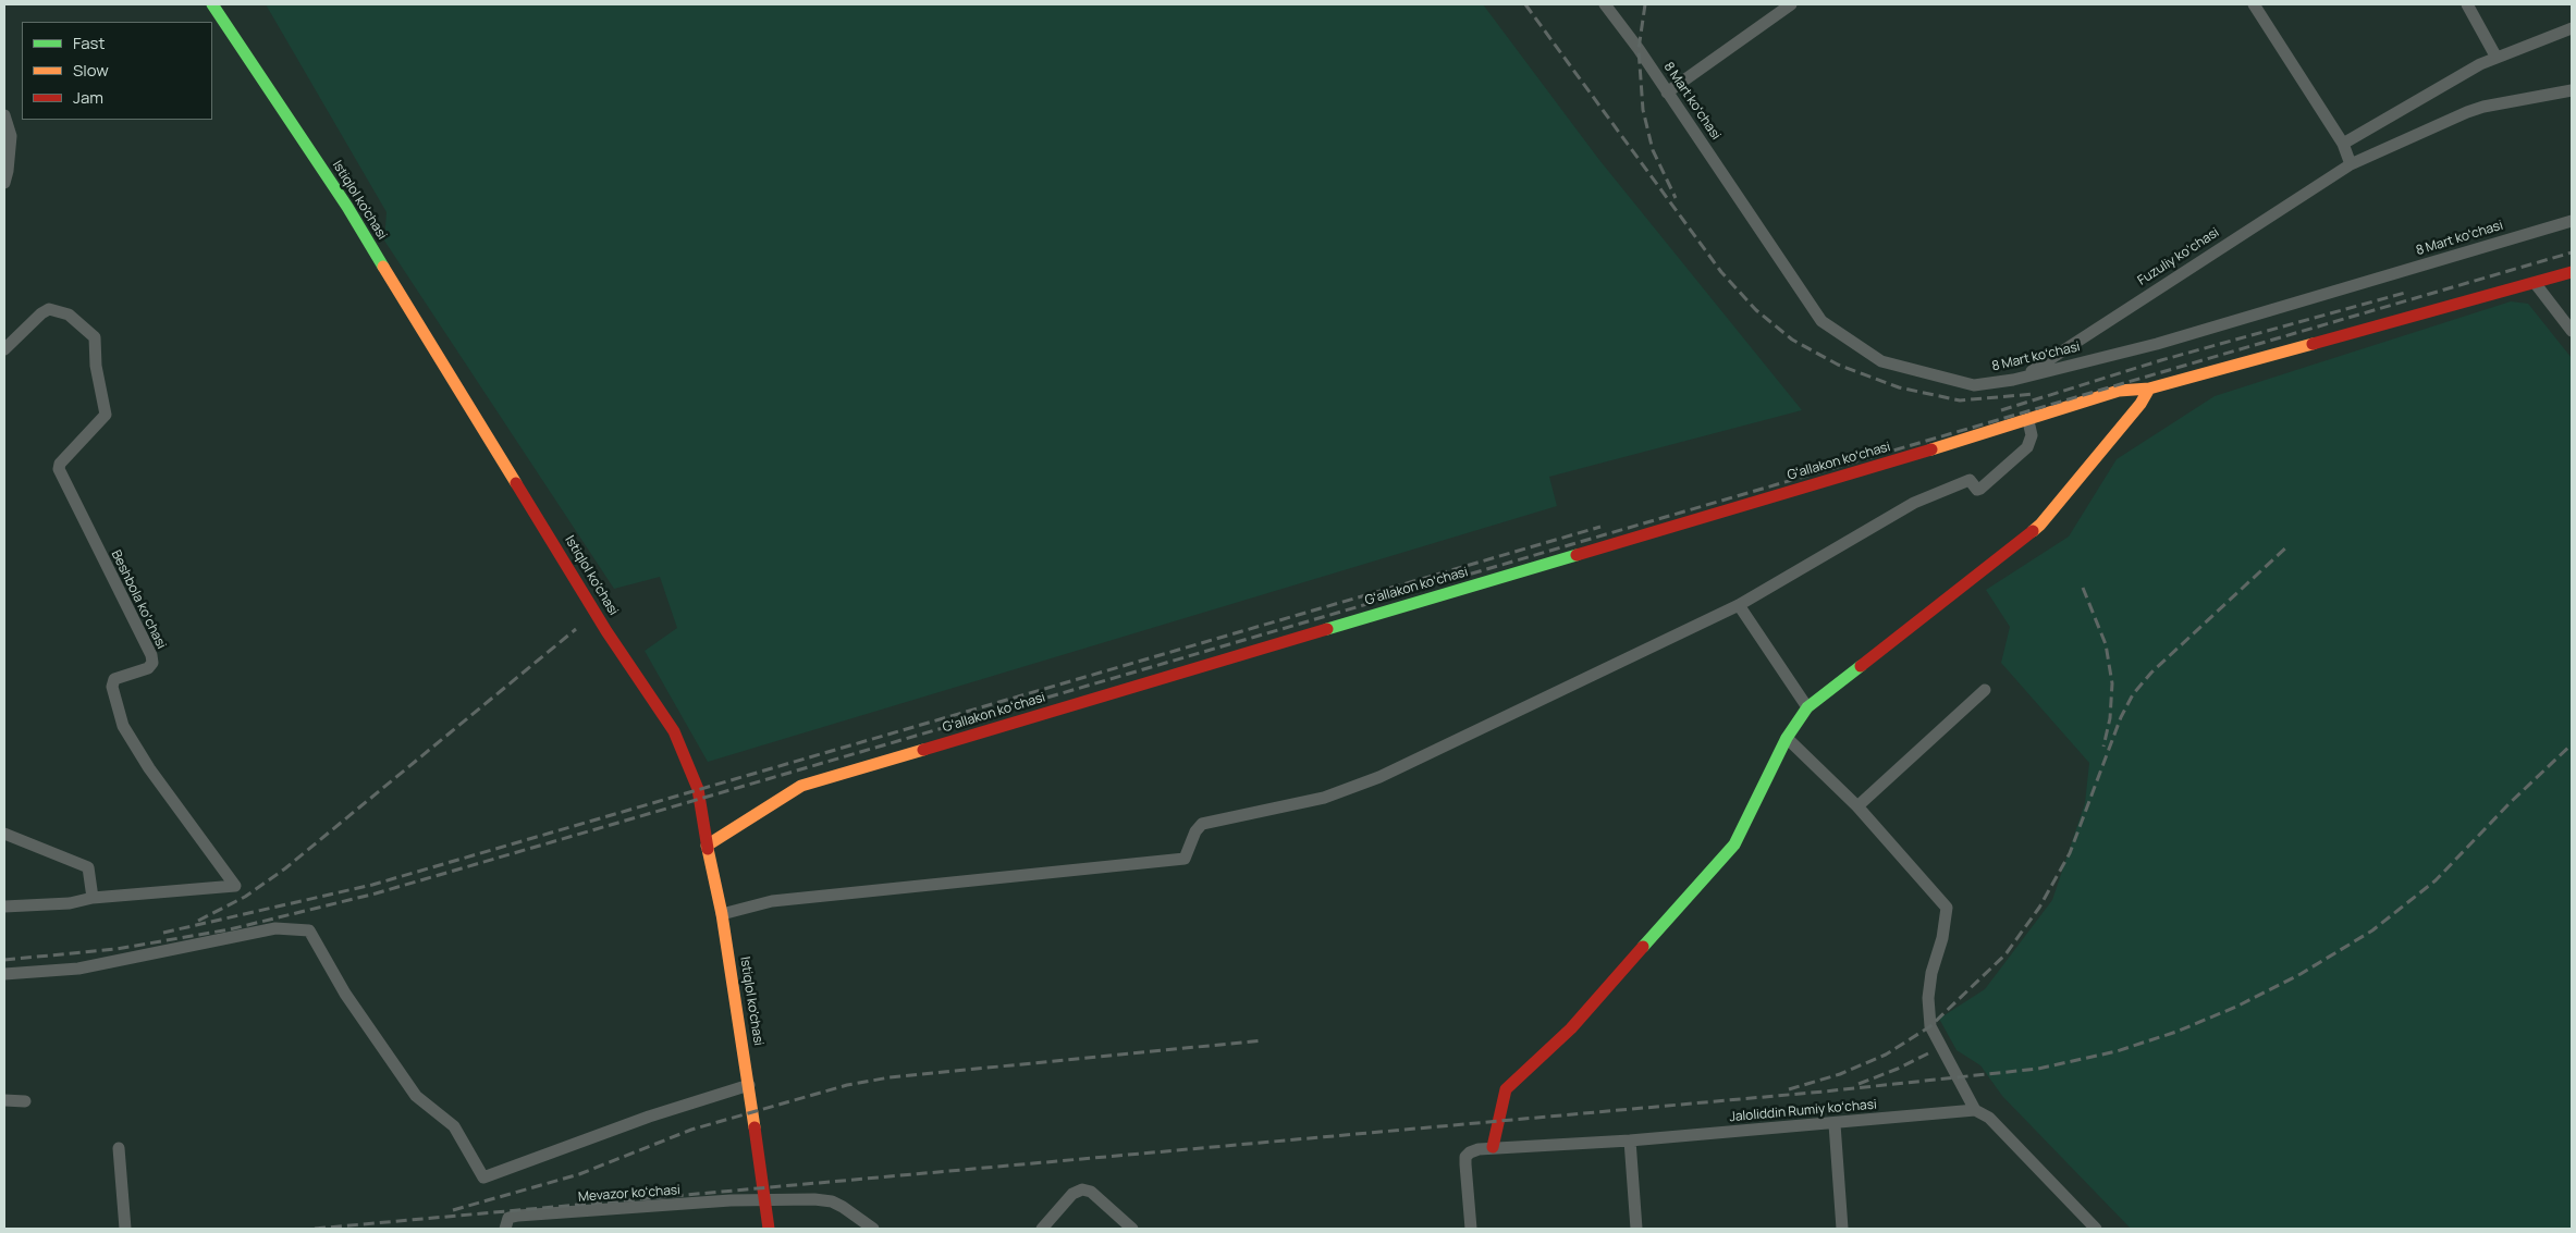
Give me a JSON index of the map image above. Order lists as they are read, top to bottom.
{
  "streets": {
    "street": [
      "8 Mart koʻchasi",
      "Istiqlol ko'chasi",
      "Fuzuliy koʻchasi",
      "Gʻallakon koʻchasi",
      "Beshbola koʻchasi",
      "Jaloliddin Rumiy koʻchasi",
      "Mevazor koʻchasi"
    ]
  },
  "crossings": [
    ["8 Mart koʻchasi", "Fuzuliy koʻchasi"],
    ["Istiqlol ko'chasi", "Gʻallakon koʻchasi"],
    ["Istiqlol ko'chasi", "Mevazor koʻchasi"]
  ],
  "legend": ["Fast", "Slow", "Jam"]
}
